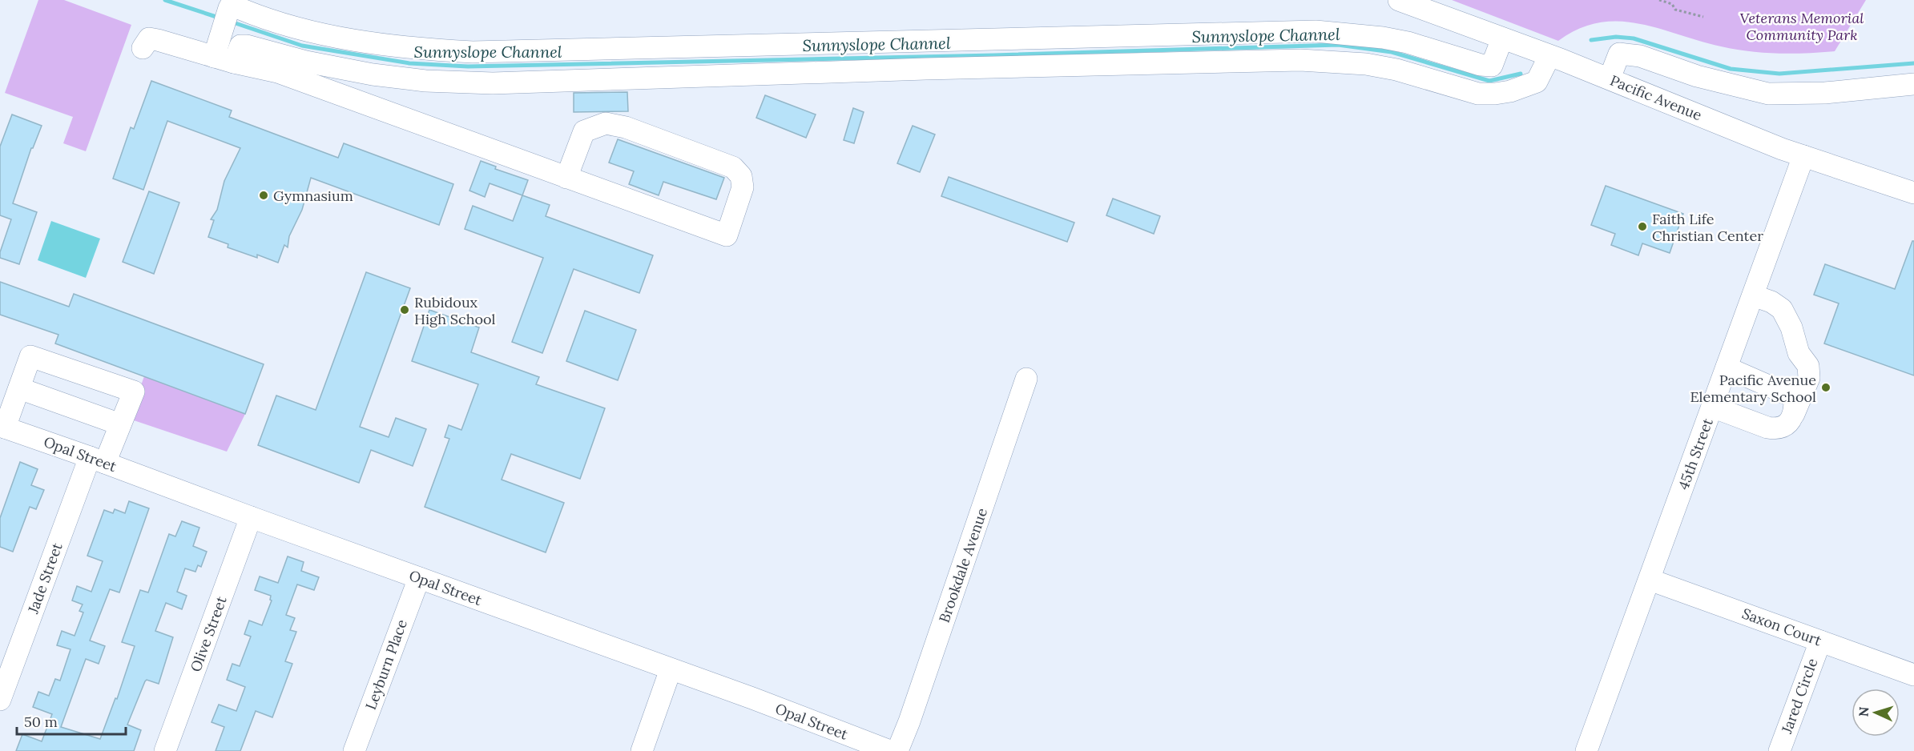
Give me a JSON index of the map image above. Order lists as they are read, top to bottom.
{
  "streets": {
    "street": [
      "Pacific Avenue",
      "Opal Street",
      "45th Street",
      "Brookdale Avenue",
      "Jade Street",
      "Saxon Court",
      "Olive Street",
      "Leyburn Place",
      "Jared Circle"
    ]
  },
  "crossings": [
    ["Pacific Avenue", "45th Street"],
    ["Opal Street", "Jade Street"],
    ["Opal Street", "Olive Street"],
    ["Opal Street", "Leyburn Place"],
    ["45th Street", "Saxon Court"],
    ["Saxon Court", "Jared Circle"]
  ],
  "water": ["Sunnyslope Channel"],
  "parks": ["Veterans Memorial Community Park"],
  "places": [
    "Gymnasium",
    "Faith Life Christian Center",
    "Rubidoux High School",
    "Pacific Avenue Elementary School"
  ],
  "scale_bar": "50 m",
  "north": "left"
}
